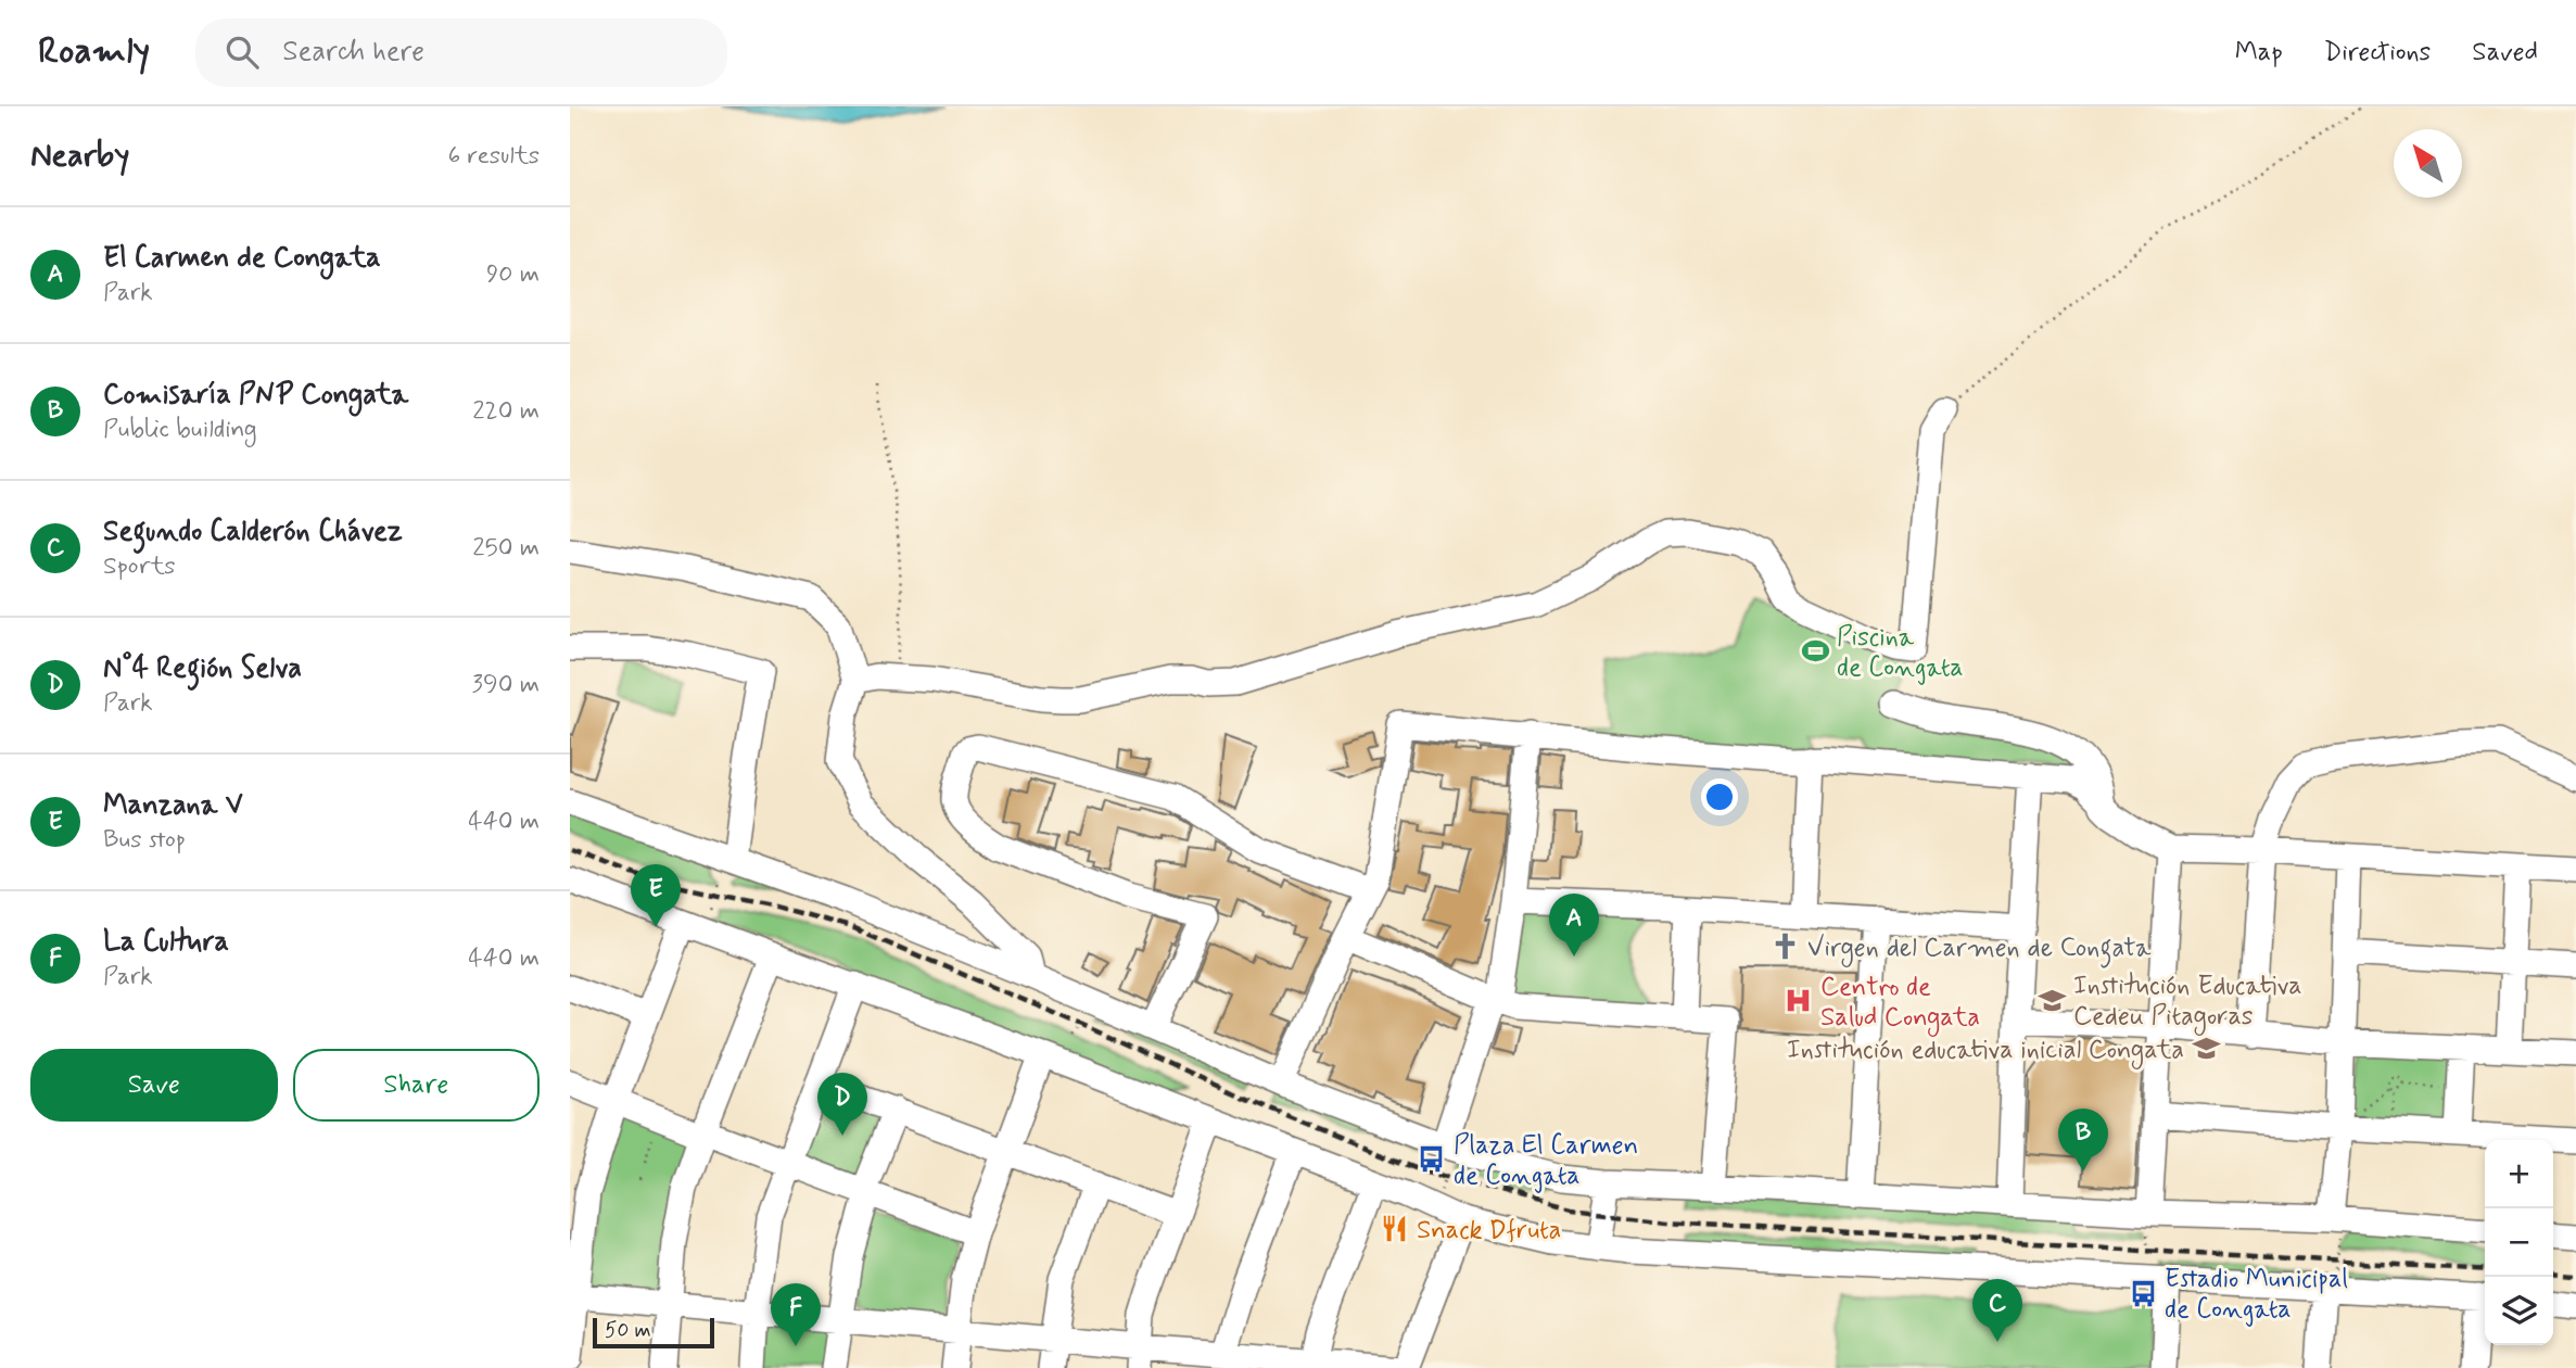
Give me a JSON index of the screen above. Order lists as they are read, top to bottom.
{
  "places": {
    "sports": ["Piscina de Congata"],
    "church": ["Virgen del Carmen de Congata"],
    "school or university": ["Institución Educativa Cedeu Pitagoras", "Institución educativa inicial Congata"],
    "hospital": ["Centro de Salud Congata"],
    "bus stop": ["Plaza El Carmen de Congata", "Estadio Municipal de Congata"],
    "restaurant": ["Snack Dfruta"]
  },
  "scale_bar": "50 m",
  "north": "top left",
  "page": {
    "header": "Roamly",
    "search": "Search here",
    "nav": ["Map", "Directions", "Saved"],
    "heading": ["Nearby", "6 results"],
    "list": [
      {
        "mark": "A",
        "name": "El Carmen de Congata",
        "note": "Park",
        "value": "90 m"
      },
      {
        "mark": "B",
        "name": "Comisaría PNP Congata",
        "note": "Public building",
        "value": "220 m"
      },
      {
        "mark": "C",
        "name": "Segundo Calderón Chávez",
        "note": "Sports",
        "value": "250 m"
      },
      {
        "mark": "D",
        "name": "N°4 Región Selva",
        "note": "Park",
        "value": "390 m"
      },
      {
        "mark": "E",
        "name": "Manzana V",
        "note": "Bus stop",
        "value": "440 m"
      },
      {
        "mark": "F",
        "name": "La Cultura",
        "note": "Park",
        "value": "440 m"
      }
    ],
    "pins": [
      "E",
      "A",
      "D",
      "B",
      "C",
      "F"
    ],
    "buttons": ["Save", "Share"],
    "map_buttons": ["+", "−"],
    "scale": "50 m"
  }
}
